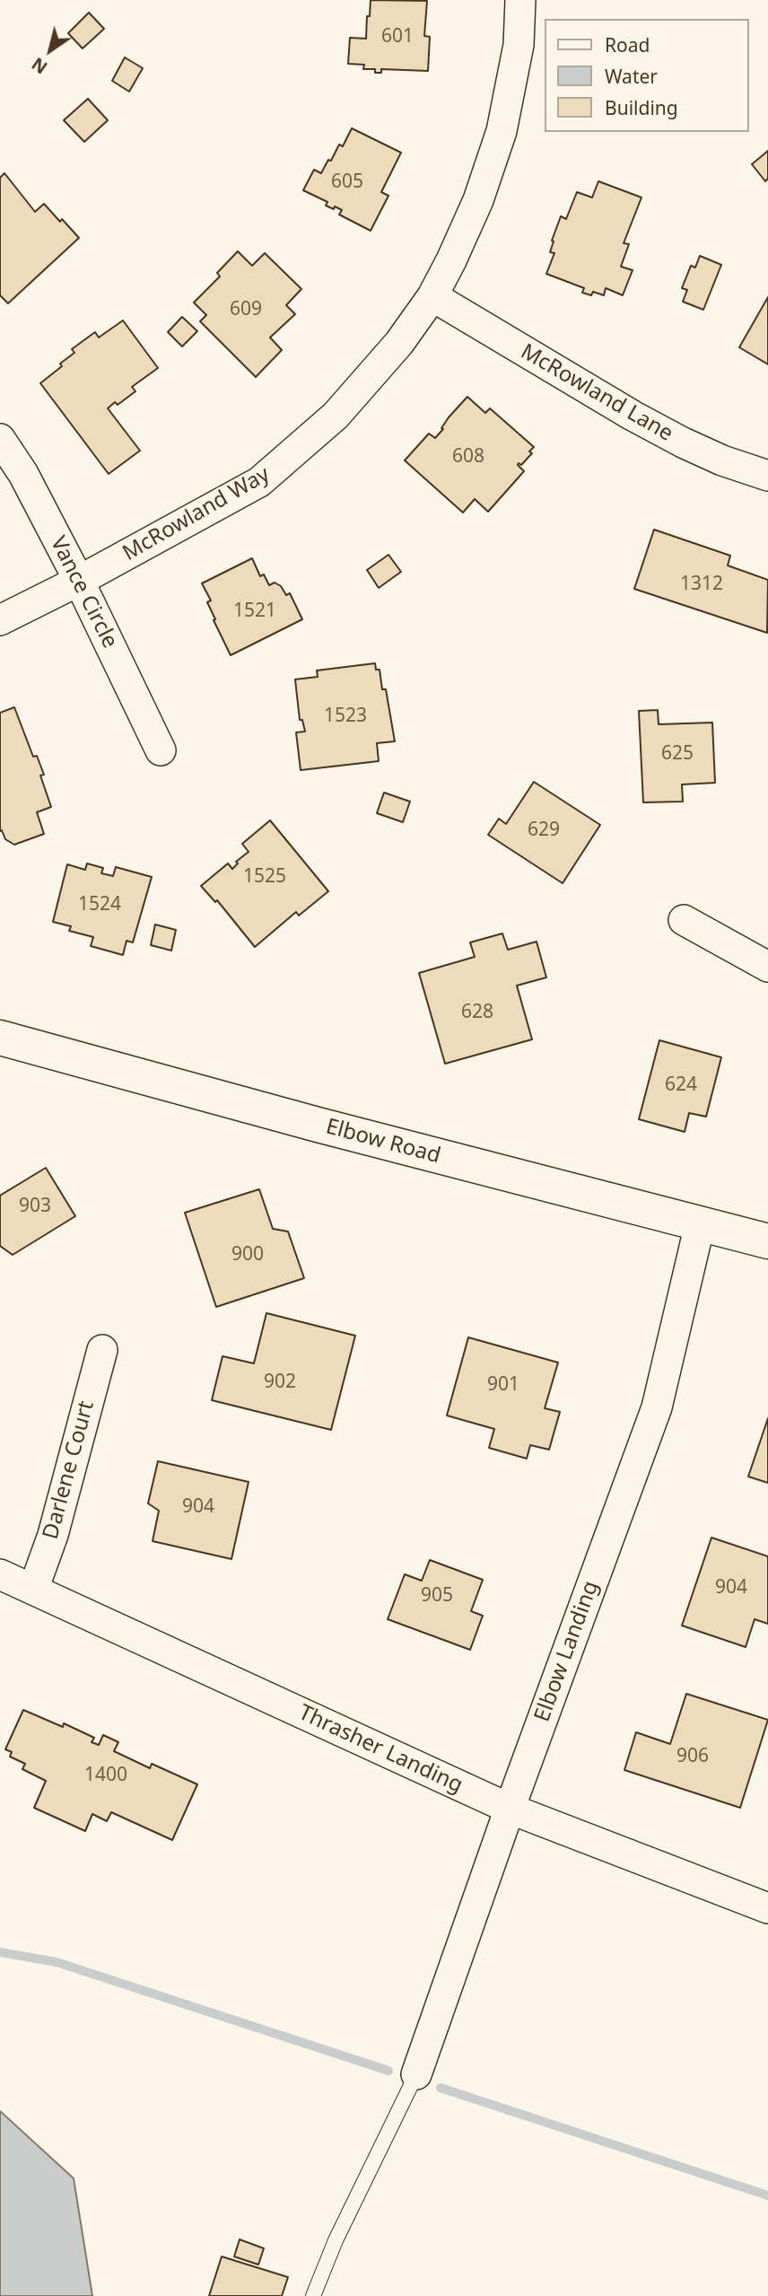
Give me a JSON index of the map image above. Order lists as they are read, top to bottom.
{
  "streets": {
    "street": [
      "McRowland Lane",
      "McRowland Way",
      "Vance Circle",
      "Elbow Road",
      "Darlene Court",
      "Elbow Landing",
      "Thrasher Landing"
    ]
  },
  "crossings": [
    ["McRowland Lane", "McRowland Way"],
    ["McRowland Way", "Vance Circle"],
    ["Elbow Road", "Elbow Landing"],
    ["Darlene Court", "Thrasher Landing"],
    ["Elbow Landing", "Thrasher Landing"]
  ],
  "house_numbers": [
    "601",
    "605",
    "609",
    "608",
    "1312",
    "1521",
    "1523",
    "625",
    "629",
    "1525",
    "1524",
    "628",
    "624",
    "903",
    "900",
    "902",
    "901",
    "904",
    "904",
    "905",
    "906",
    "1400"
  ],
  "legend": ["Road", "Water", "Building"],
  "north": "bottom left"
}
